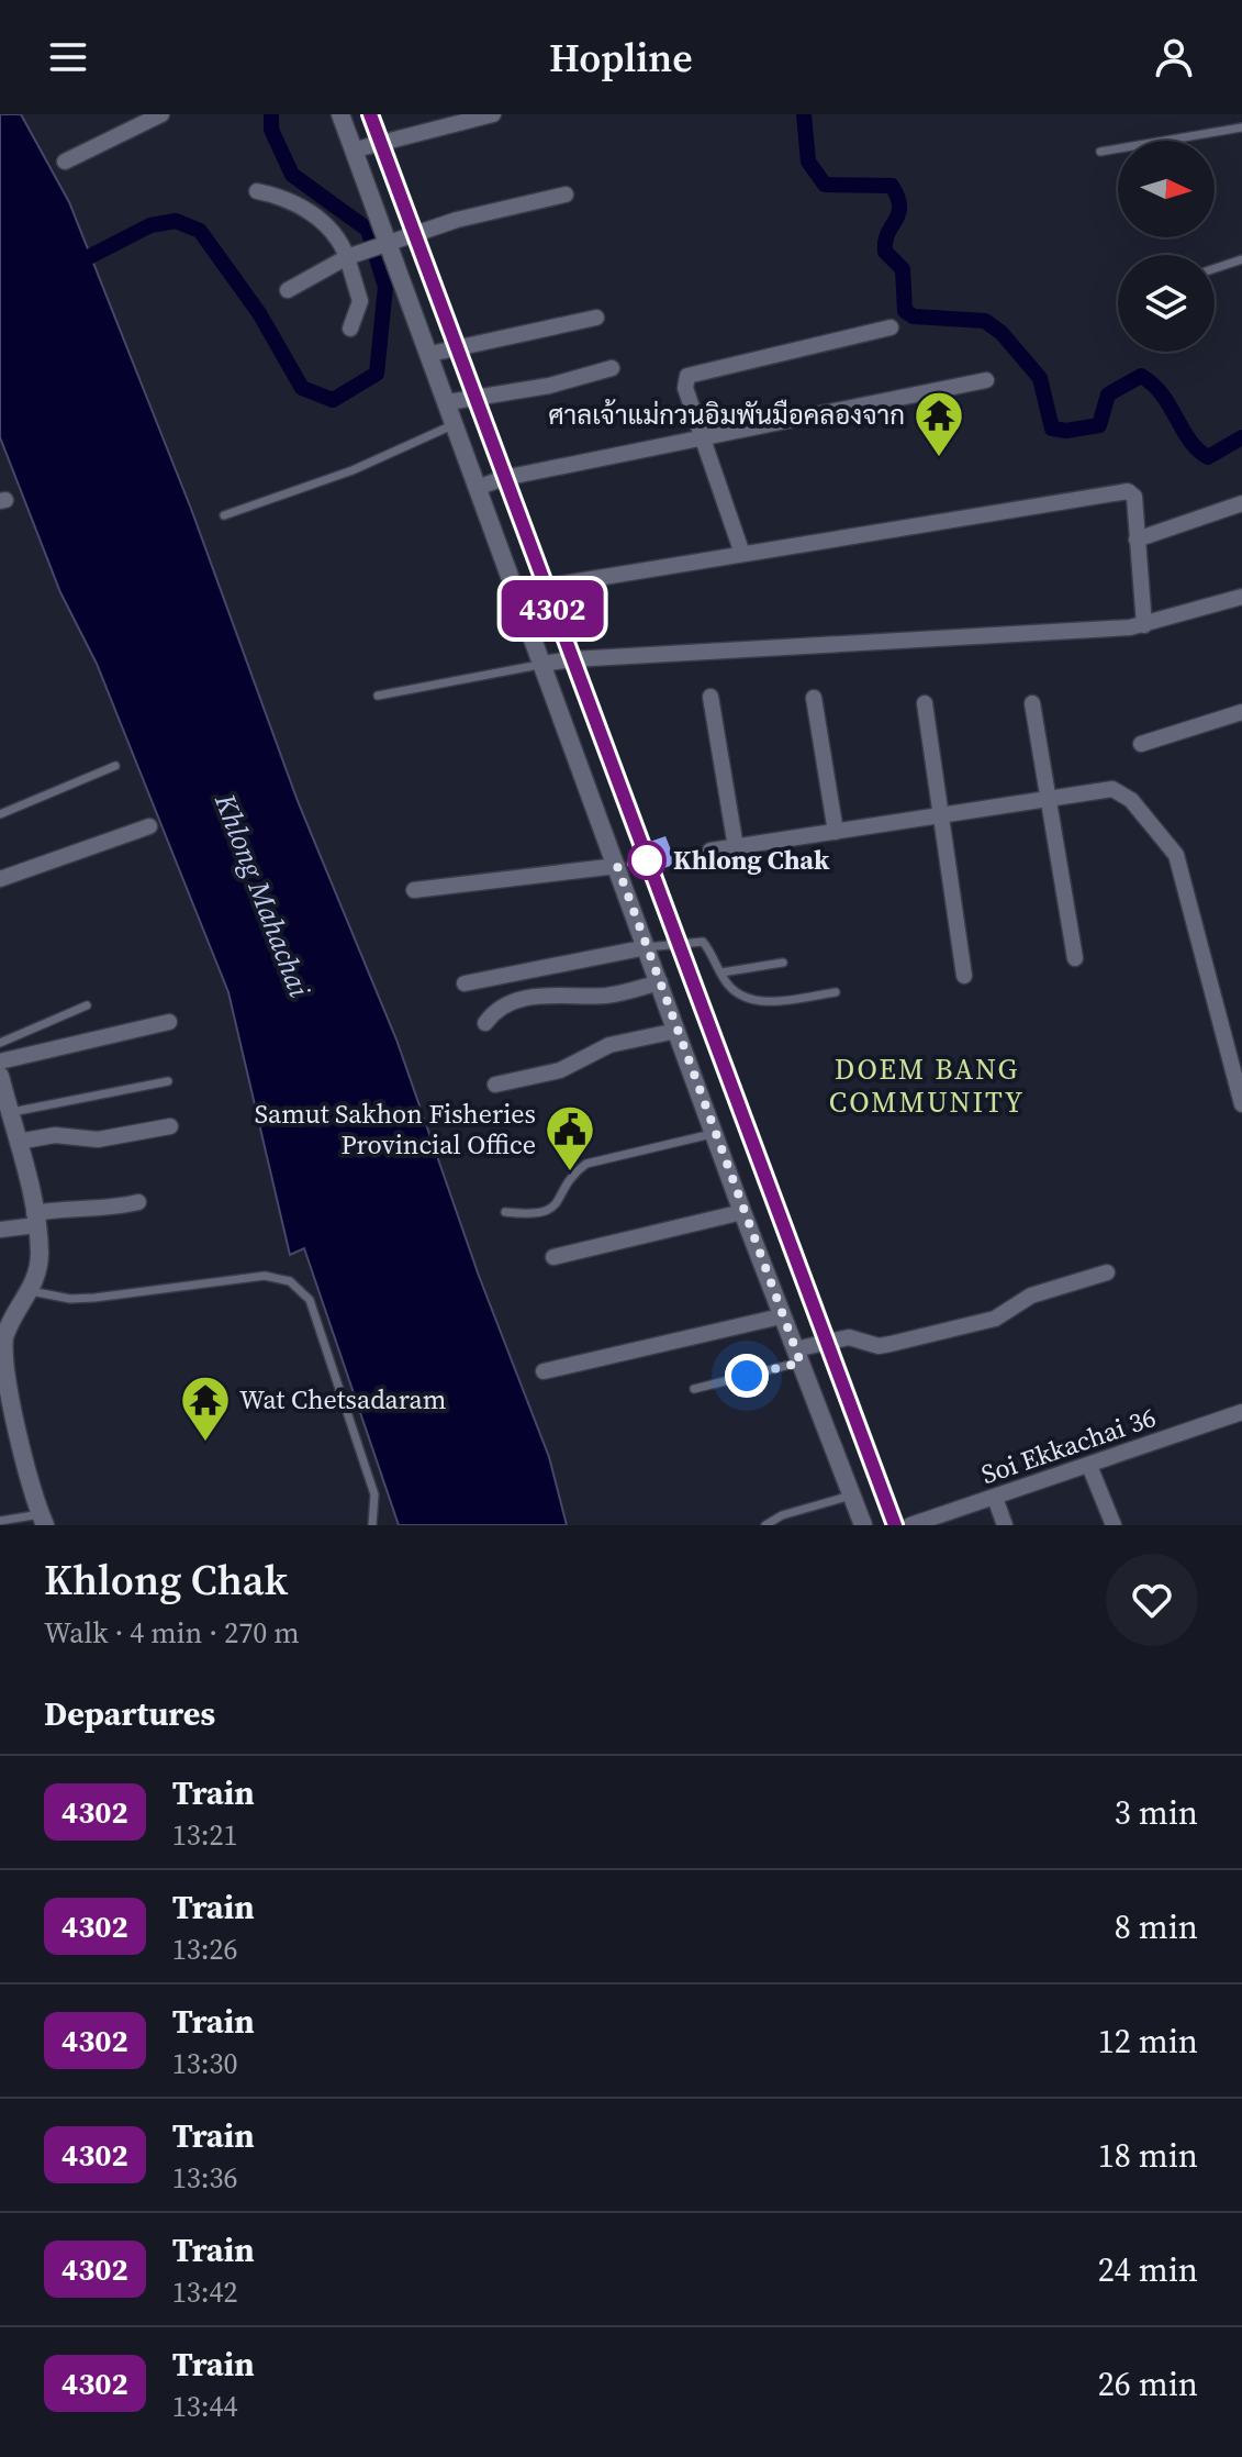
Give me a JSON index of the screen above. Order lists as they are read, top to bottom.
{
  "streets": {
    "street": ["Soi Ekkachai 36"]
  },
  "districts": ["DOEM BANG COMMUNITY"],
  "water": ["Khlong Mahachai"],
  "places": {
    "temple": ["ศาลเจ้าแม่กวนอิมพันมือคลองจาก", "Wat Chetsadaram"],
    "other": ["Khlong Chak"],
    "public building": ["Samut Sakhon Fisheries Provincial Office"]
  },
  "north": "right",
  "page": {
    "header": "Hopline",
    "on_map": "4302",
    "heading": [
      ["Khlong Chak", "Walk · 4 min · 270 m"],
      "Departures"
    ],
    "list": [
      {
        "mark": "4302",
        "name": "Train",
        "note": "13:21",
        "value": "3 min"
      },
      {
        "mark": "4302",
        "name": "Train",
        "note": "13:26",
        "value": "8 min"
      },
      {
        "mark": "4302",
        "name": "Train",
        "note": "13:30",
        "value": "12 min"
      },
      {
        "mark": "4302",
        "name": "Train",
        "note": "13:36",
        "value": "18 min"
      },
      {
        "mark": "4302",
        "name": "Train",
        "note": "13:42",
        "value": "24 min"
      },
      {
        "mark": "4302",
        "name": "Train",
        "note": "13:44",
        "value": "26 min"
      }
    ]
  }
}
